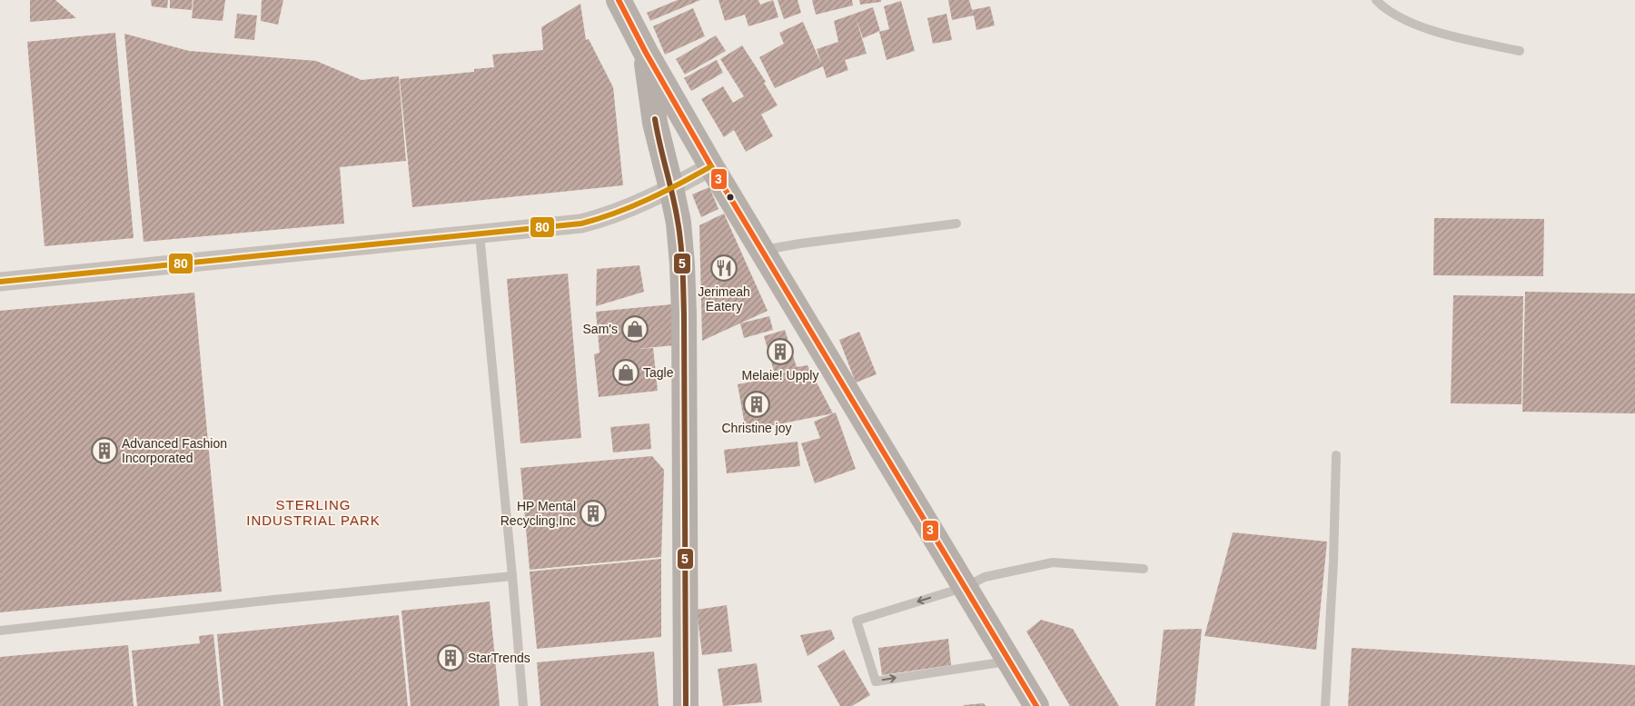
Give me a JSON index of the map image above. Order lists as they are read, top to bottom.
{
  "districts": ["STERLING INDUSTRIAL PARK"],
  "places": {
    "restaurant": ["Jerimeah Eatery"],
    "shop": ["Sam's", "Tagle"],
    "building": [
      "Melaie! Upply",
      "Christine joy",
      "Advanced Fashion Incorporated",
      "HP Mental Recycling,Inc",
      "StarTrends"
    ]
  },
  "lines": ["transit line 3", "transit line 5", "transit line 80"]
}
